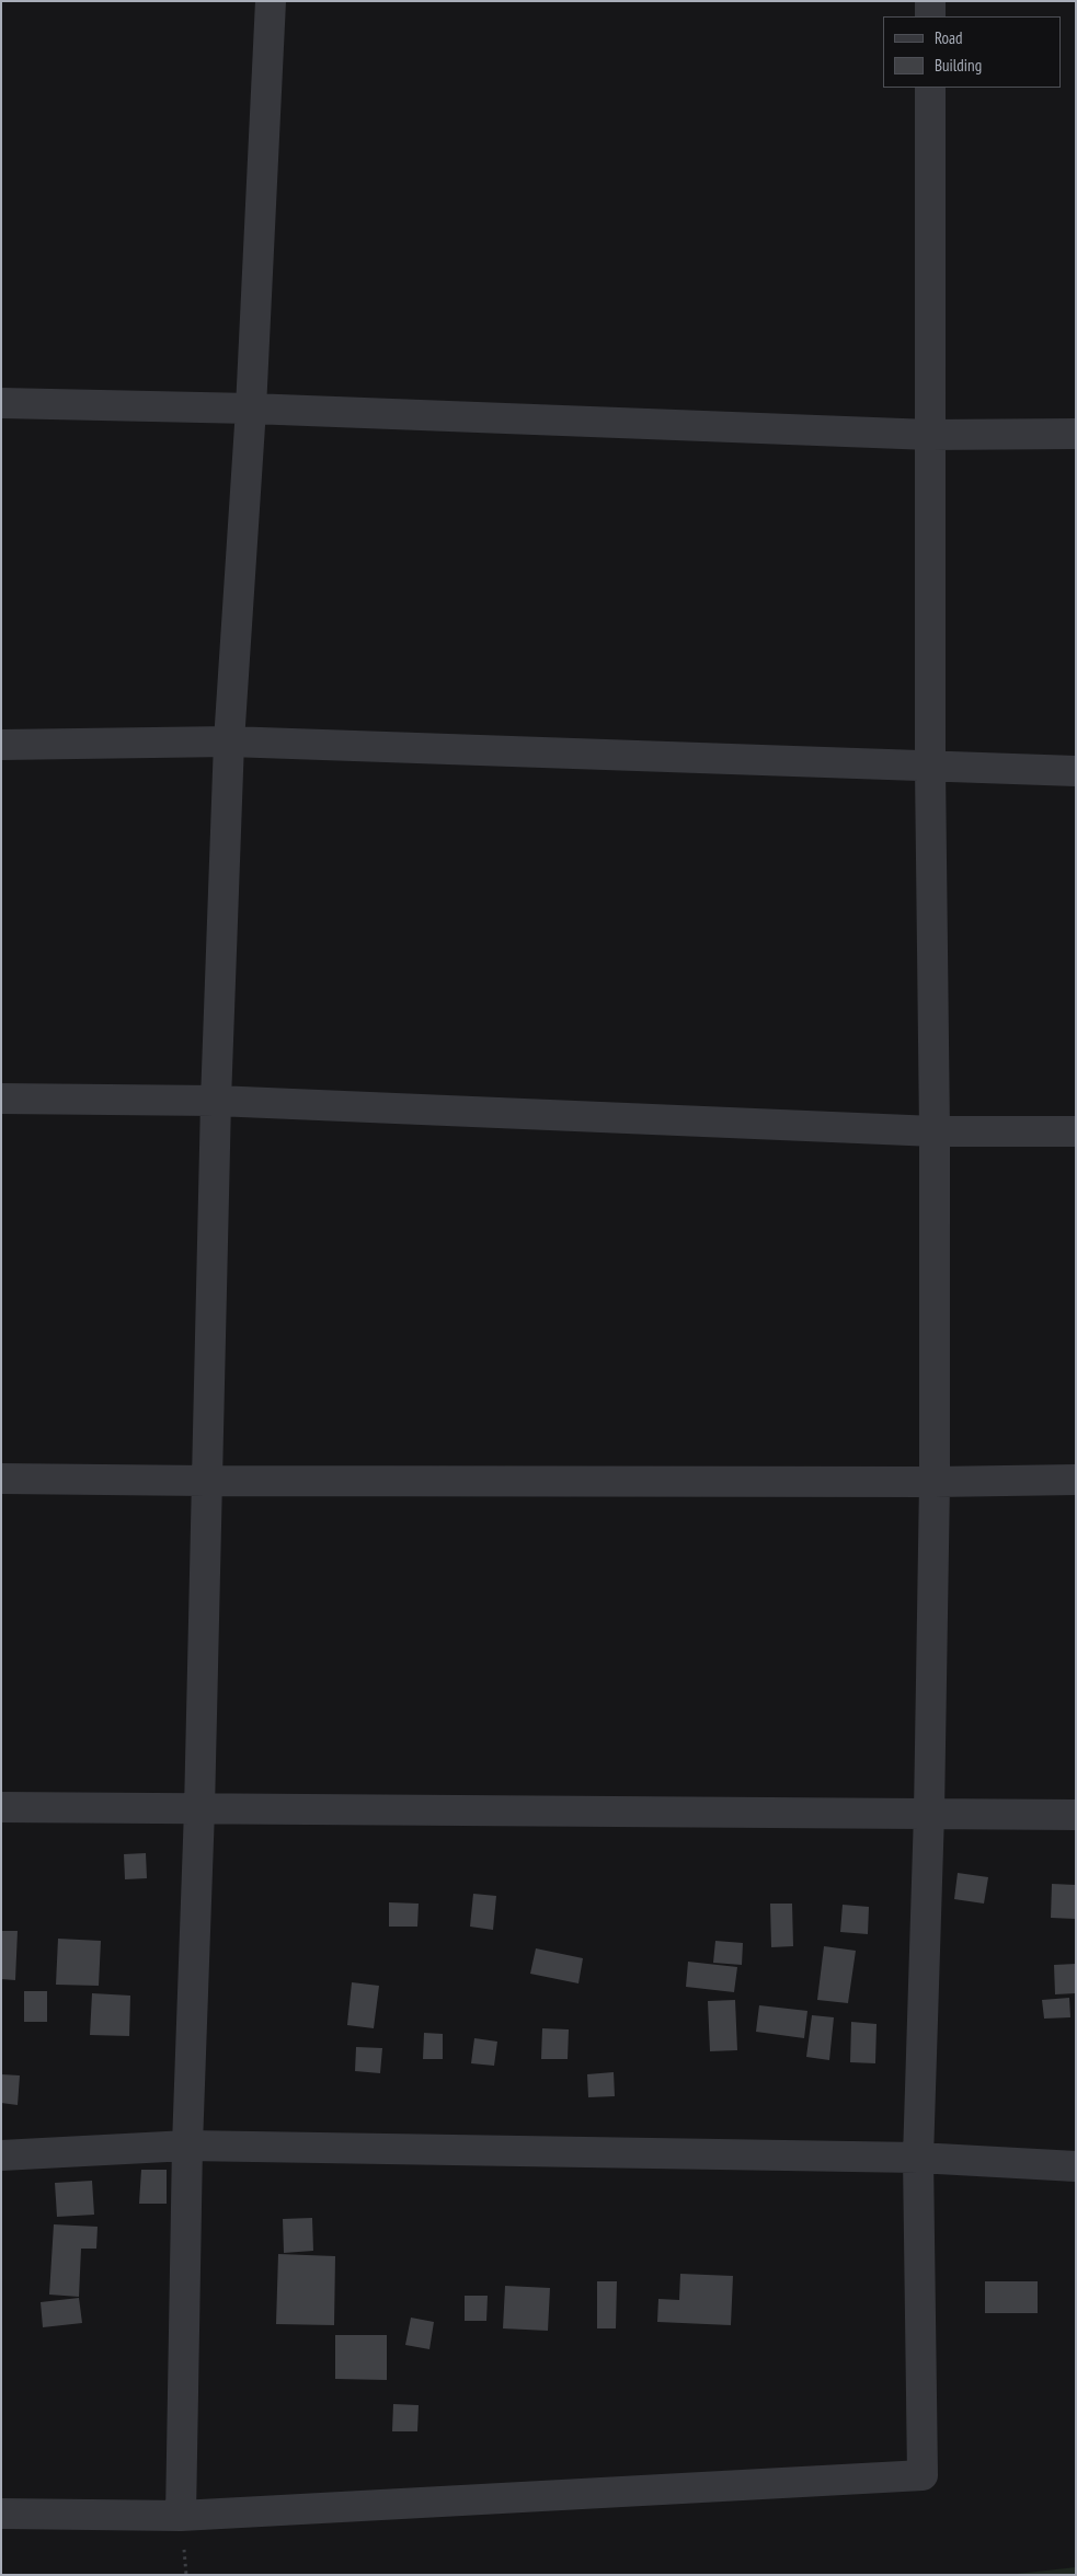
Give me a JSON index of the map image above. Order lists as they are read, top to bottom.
{
  "legend": ["Road", "Building"]
}
